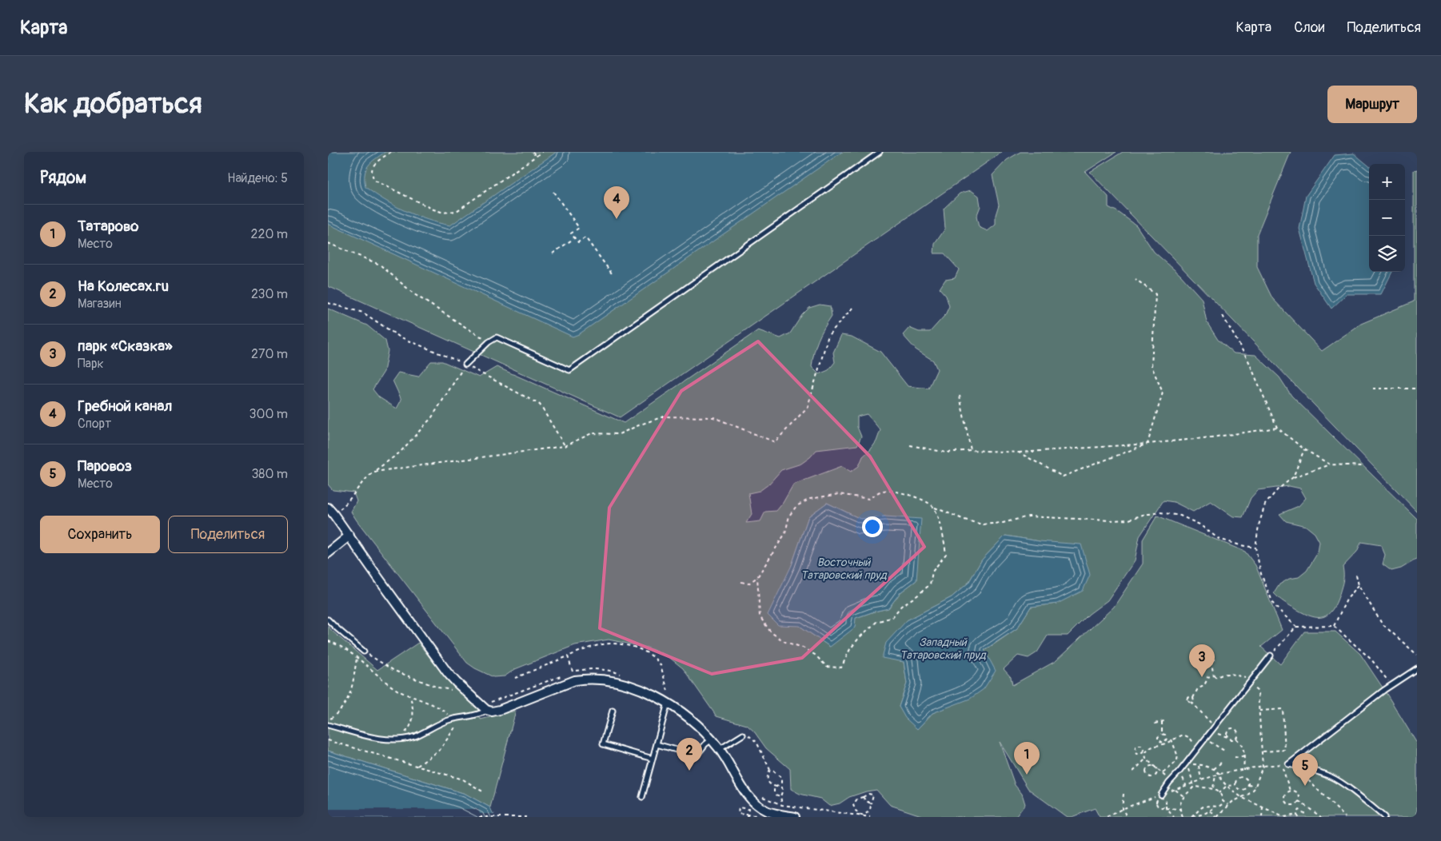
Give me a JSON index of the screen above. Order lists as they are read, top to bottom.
{
  "water": ["Восточный Татаровский пруд", "Западный Татаровский пруд"],
  "page": {
    "header": "Карта",
    "nav": ["Карта", "Слои", "Поделиться"],
    "buttons": [
      "Маршрут",
      ["Сохранить", "Поделиться"]
    ],
    "title": "Как добраться",
    "heading": ["Рядом", "Найдено: 5"],
    "map_buttons": ["+", "−"],
    "pins": [
      "4",
      "3",
      "2",
      "1",
      "5"
    ],
    "list": [
      {
        "mark": "1",
        "name": "Татарово",
        "note": "Место",
        "value": "220 m"
      },
      {
        "mark": "2",
        "name": "На Колесах.ru",
        "note": "Магазин",
        "value": "230 m"
      },
      {
        "mark": "3",
        "name": "парк «Сказка»",
        "note": "Парк",
        "value": "270 m"
      },
      {
        "mark": "4",
        "name": "Гребной канал",
        "note": "Спорт",
        "value": "300 m"
      },
      {
        "mark": "5",
        "name": "Паровоз",
        "note": "Место",
        "value": "380 m"
      }
    ]
  }
}
